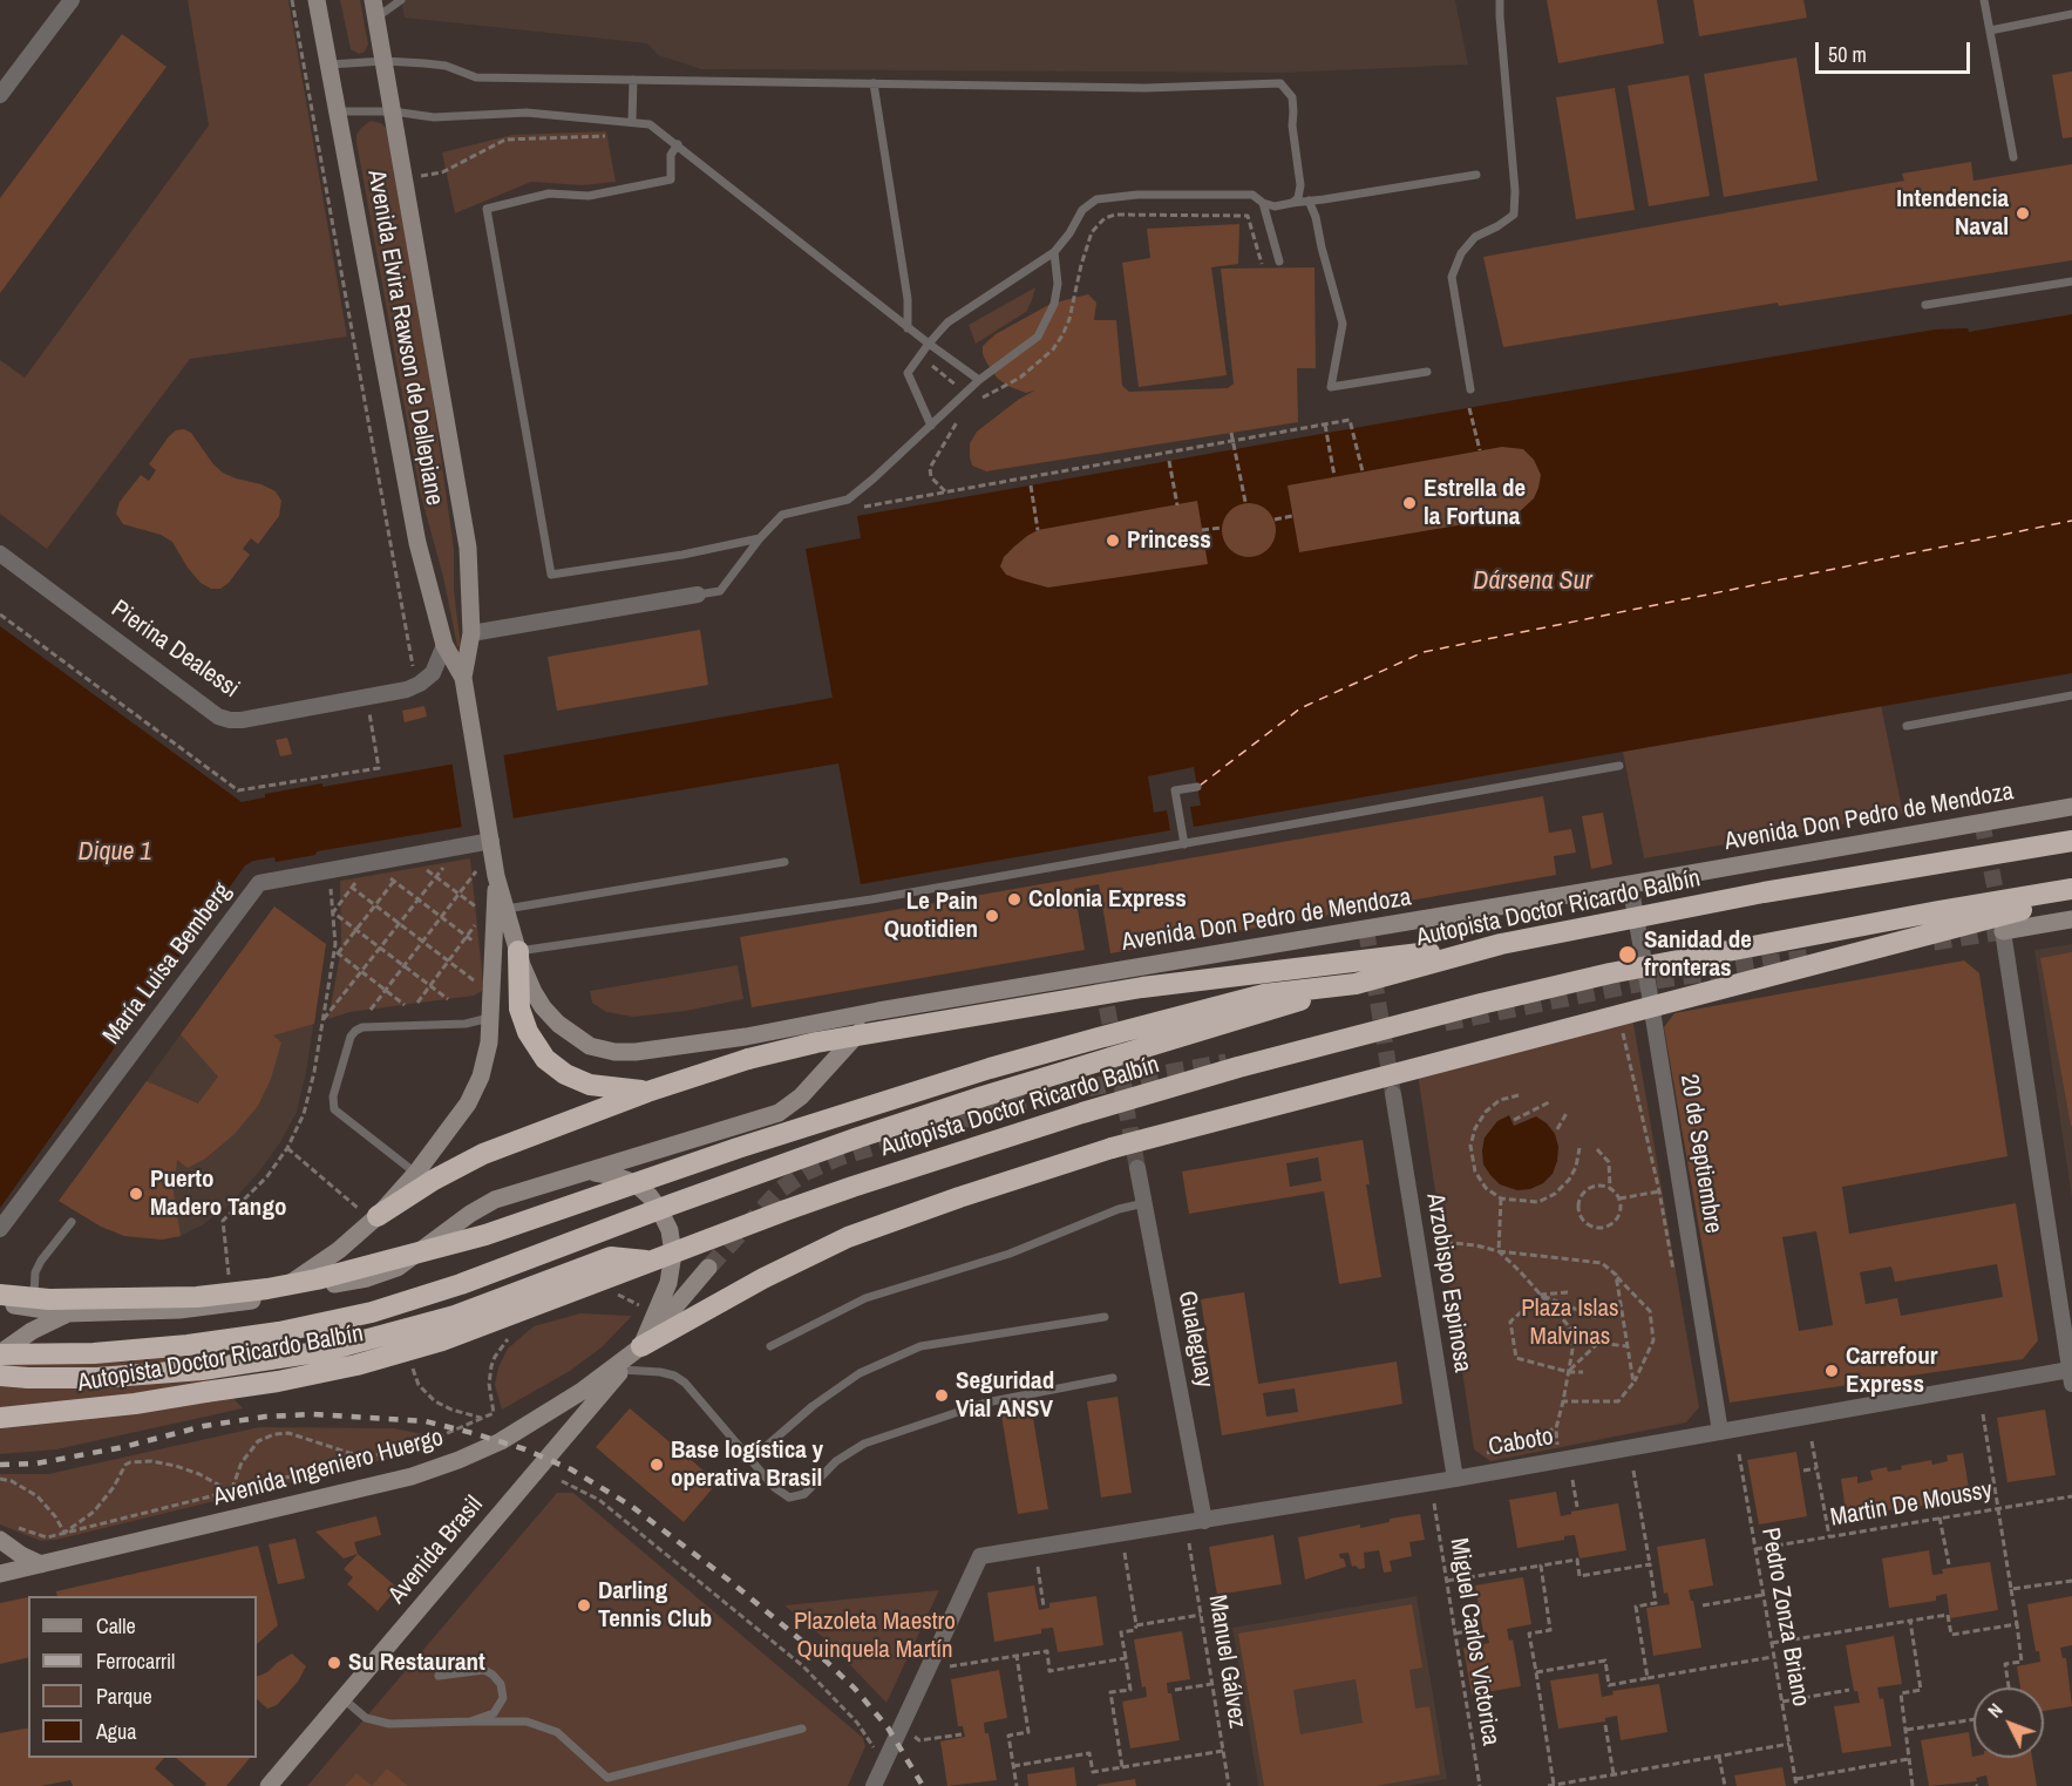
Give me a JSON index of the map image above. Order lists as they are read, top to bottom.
{
  "streets": {
    "highway": ["Autopista Doctor Ricardo Balbín"],
    "main road": [
      "Avenida Elvira Rawson de Dellepiane",
      "Avenida Don Pedro de Mendoza",
      "Avenida Ingeniero Huergo",
      "Avenida Brasil"
    ],
    "street": [
      "Pierina Dealessi",
      "María Luisa Bemberg",
      "20 de Septiembre",
      "Arzobispo Espinosa",
      "Gualeguay",
      "Caboto"
    ],
    "path": [
      "Martin De Moussy",
      "Pedro Zonza Briano",
      "Miguel Carlos Victorica",
      "Manuel Gálvez"
    ]
  },
  "crossings": [
    ["Avenida Elvira Rawson de Dellepiane", "Avenida Don Pedro de Mendoza"],
    ["Avenida Elvira Rawson de Dellepiane", "María Luisa Bemberg"],
    ["Avenida Don Pedro de Mendoza", "20 de Septiembre"],
    ["20 de Septiembre", "Caboto"],
    ["Arzobispo Espinosa", "Caboto"],
    ["Gualeguay", "Caboto"],
    ["Avenida Ingeniero Huergo", "Avenida Brasil"],
    ["Martin De Moussy", "Pedro Zonza Briano"]
  ],
  "water": ["Dársena Sur", "Dique 1"],
  "parks": ["Plaza Islas Malvinas", "Plazoleta Maestro Quinquela Martín"],
  "places": [
    "Intendencia Naval",
    "Estrella de la Fortuna",
    "Princess",
    "Colonia Express",
    "Le Pain Quotidien",
    "Sanidad de fronteras",
    "Puerto Madero Tango",
    "Carrefour Express",
    "Seguridad Vial ANSV",
    "Base logística y operativa Brasil",
    "Darling Tennis Club",
    "Su Restaurant"
  ],
  "legend": [
    "Calle",
    "Ferrocarril",
    "Parque",
    "Agua"
  ],
  "scale_bar": "50 m",
  "north": "top left"
}
